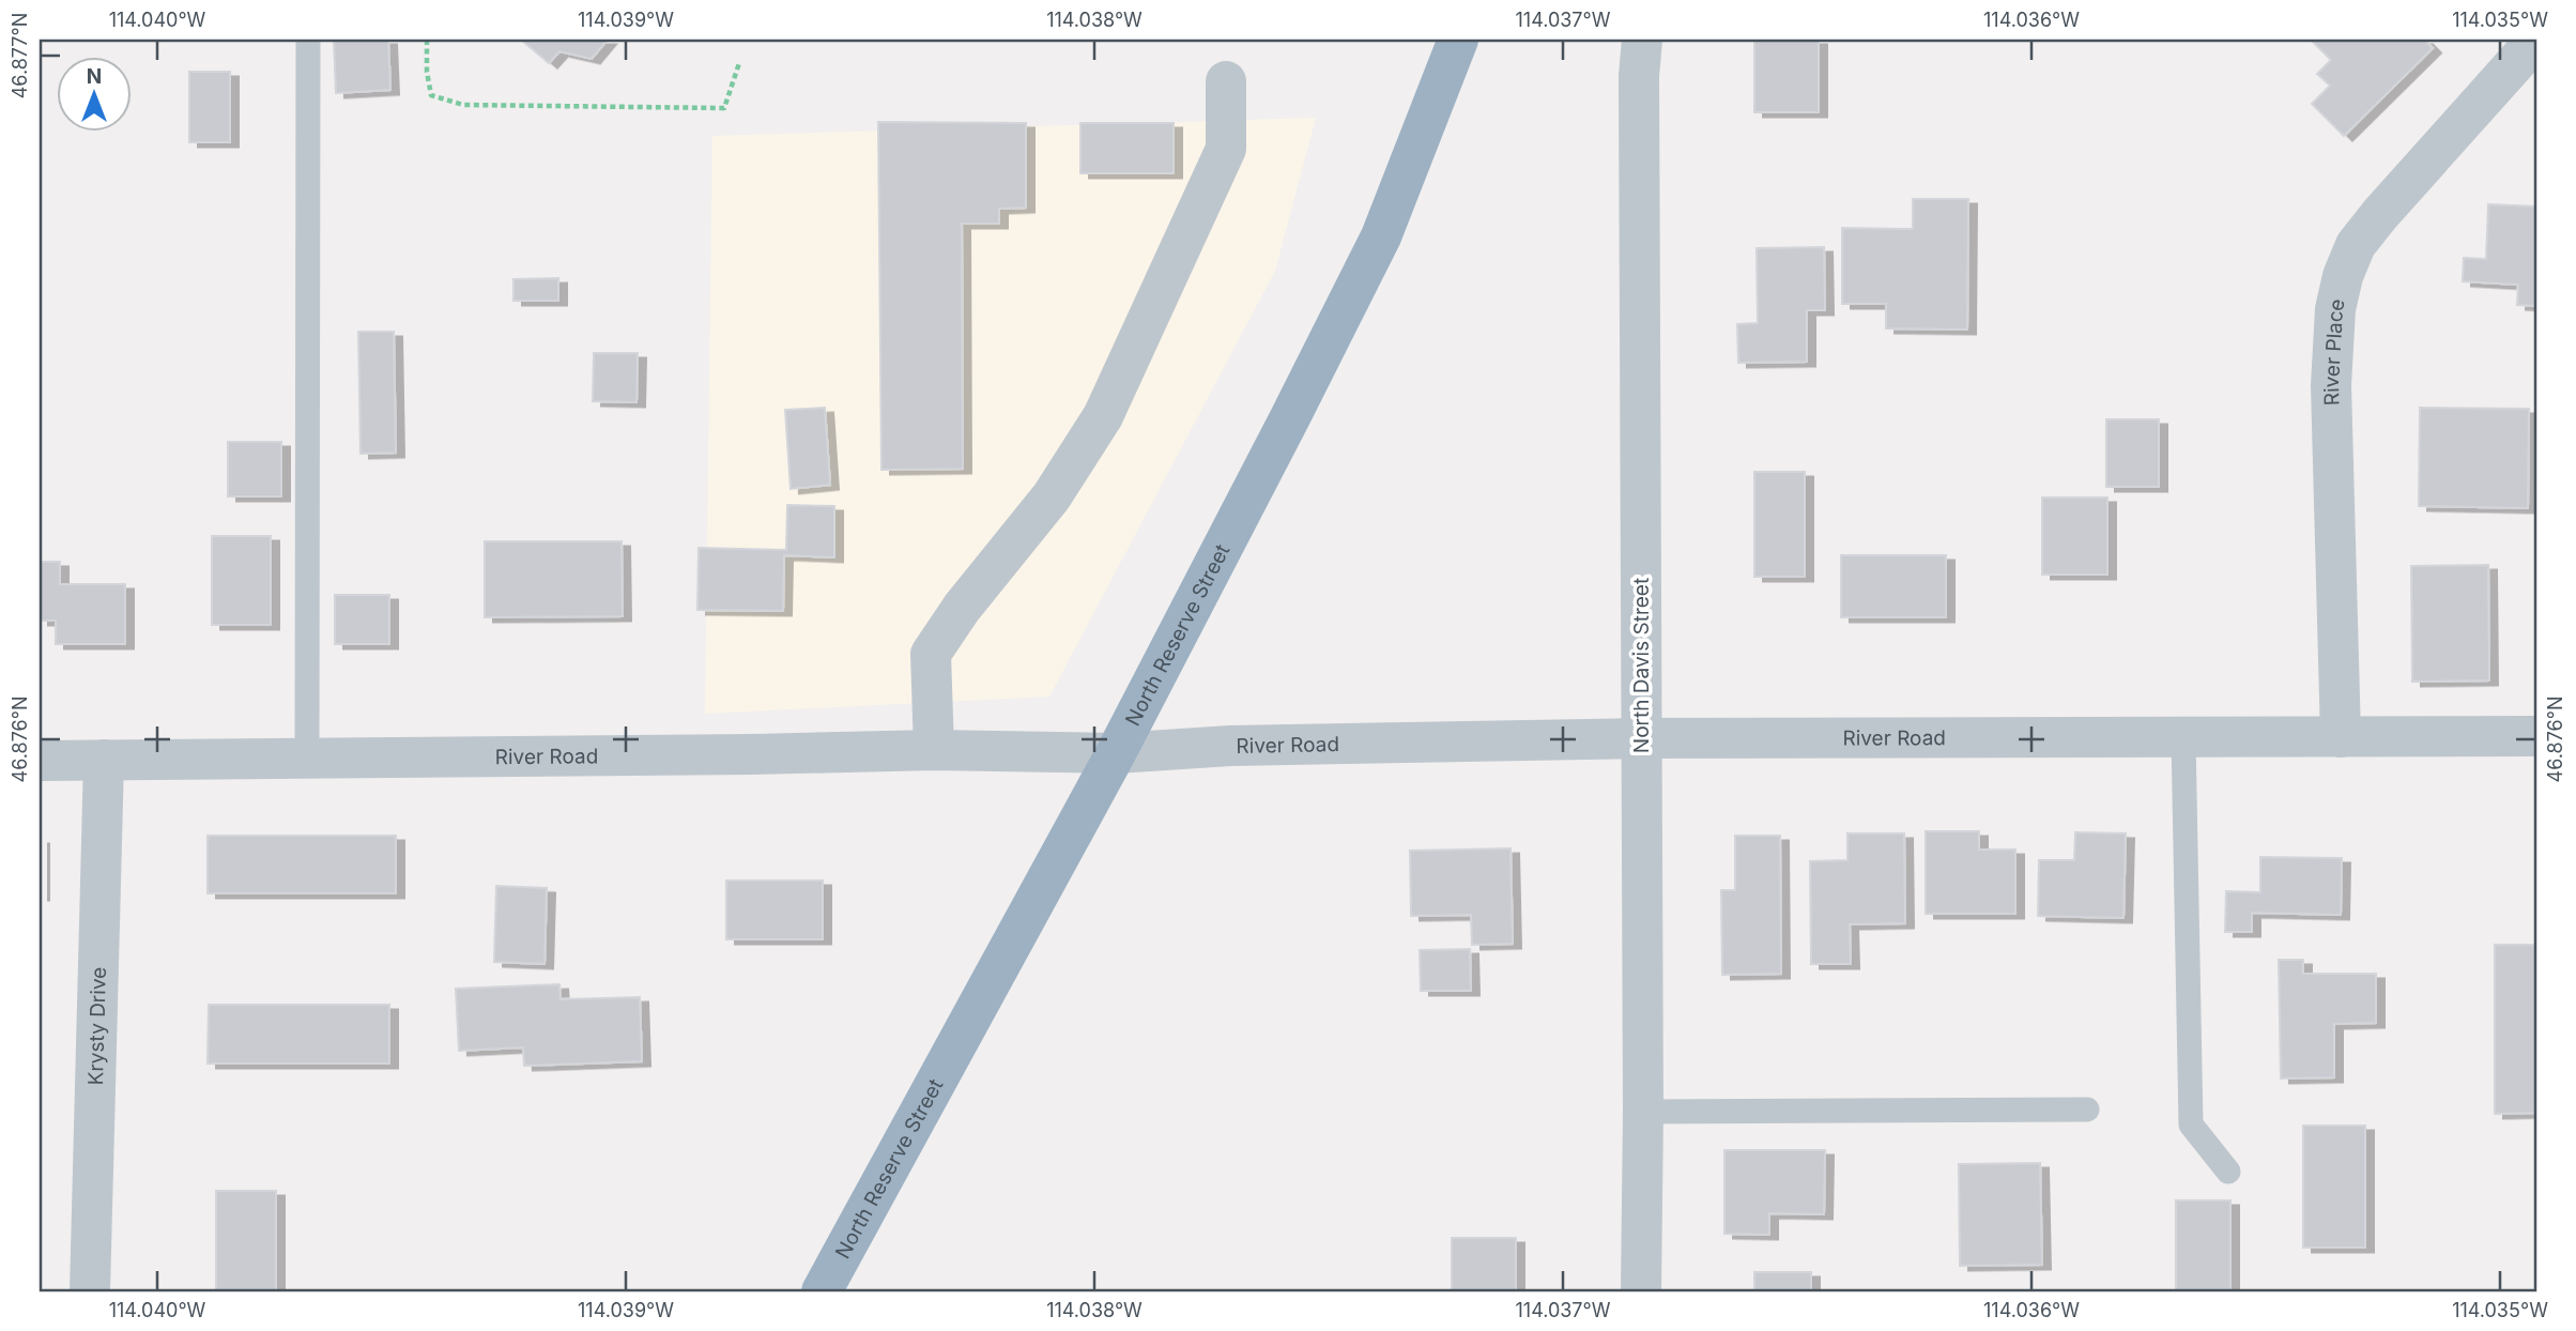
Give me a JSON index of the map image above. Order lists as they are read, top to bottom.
{
  "streets": {
    "highway": ["North Reserve Street"],
    "street": [
      "River Place",
      "North Davis Street",
      "River Road",
      "Krysty Drive"
    ]
  },
  "crossings": [
    ["River Place", "River Road"],
    ["North Reserve Street", "River Road"],
    ["North Davis Street", "River Road"],
    ["River Road", "Krysty Drive"]
  ],
  "north": "top",
  "coordinates": [
    "114.040°W",
    "114.039°W",
    "114.038°W",
    "114.037°W",
    "114.036°W",
    "114.035°W",
    "46.877°N",
    "46.876°N"
  ]
}
